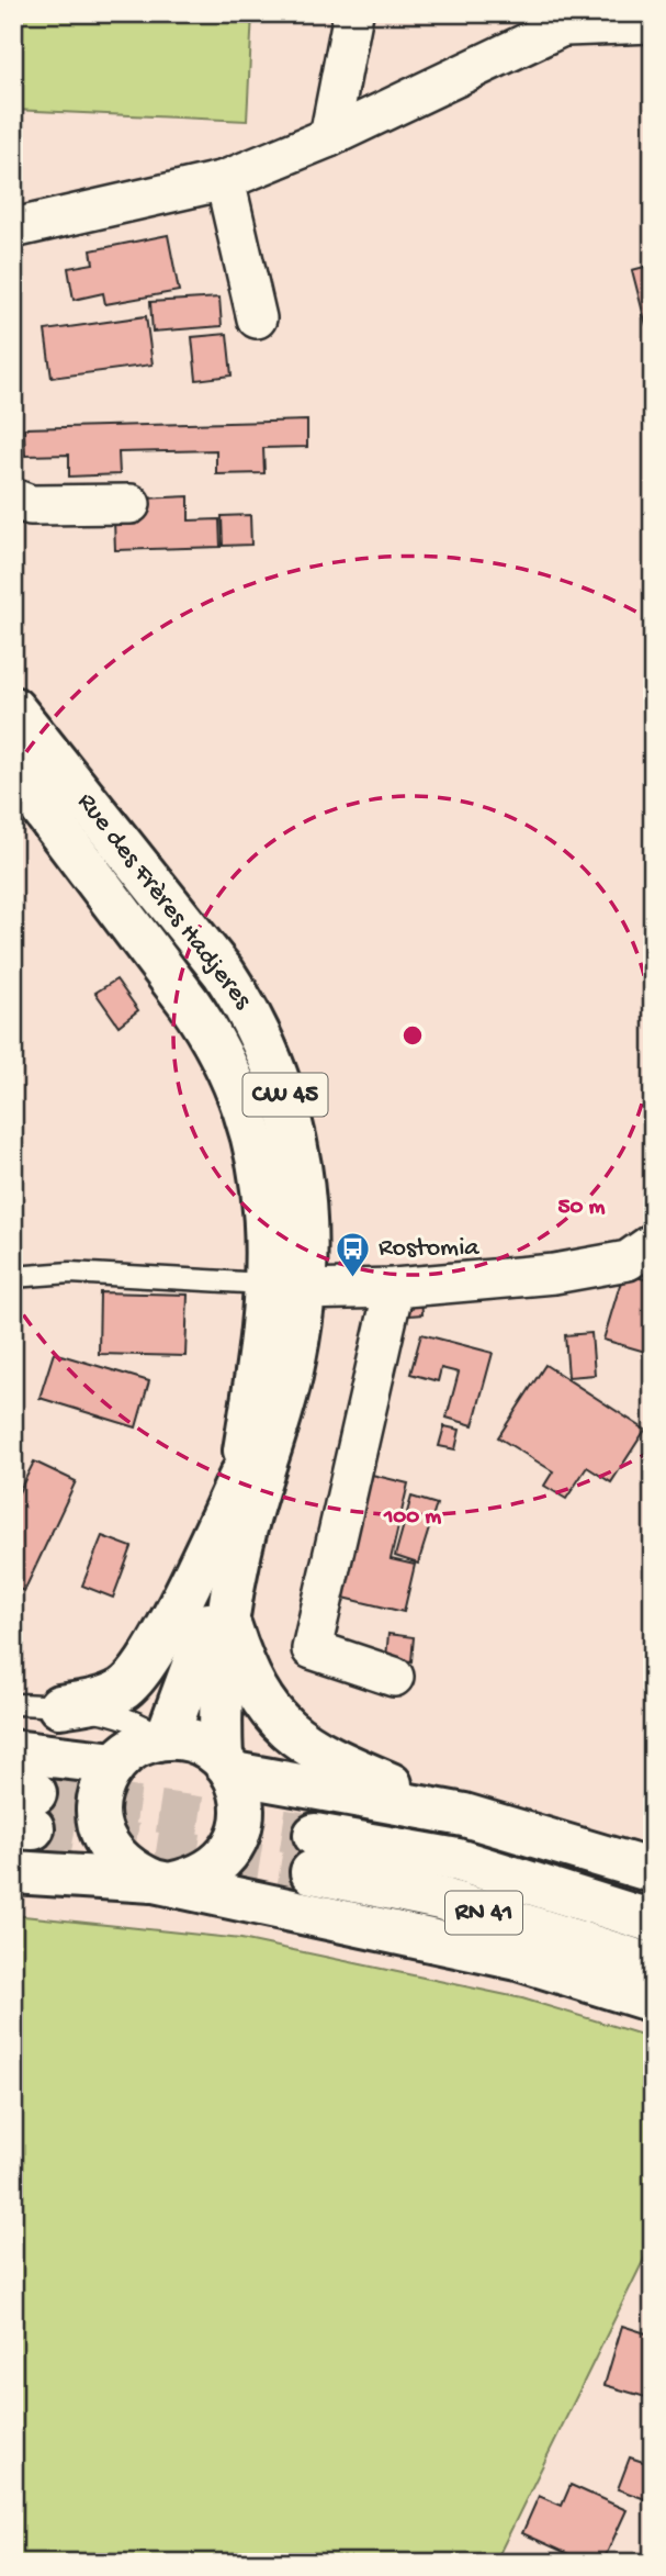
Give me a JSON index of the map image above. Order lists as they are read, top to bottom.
{
  "streets": {
    "main road": ["Rue des Frères Hadjeres", "CW 45", "RN 41"]
  },
  "places": {
    "bus stop": ["Rostomia"]
  },
  "rings": ["50 m", "100 m"]
}
